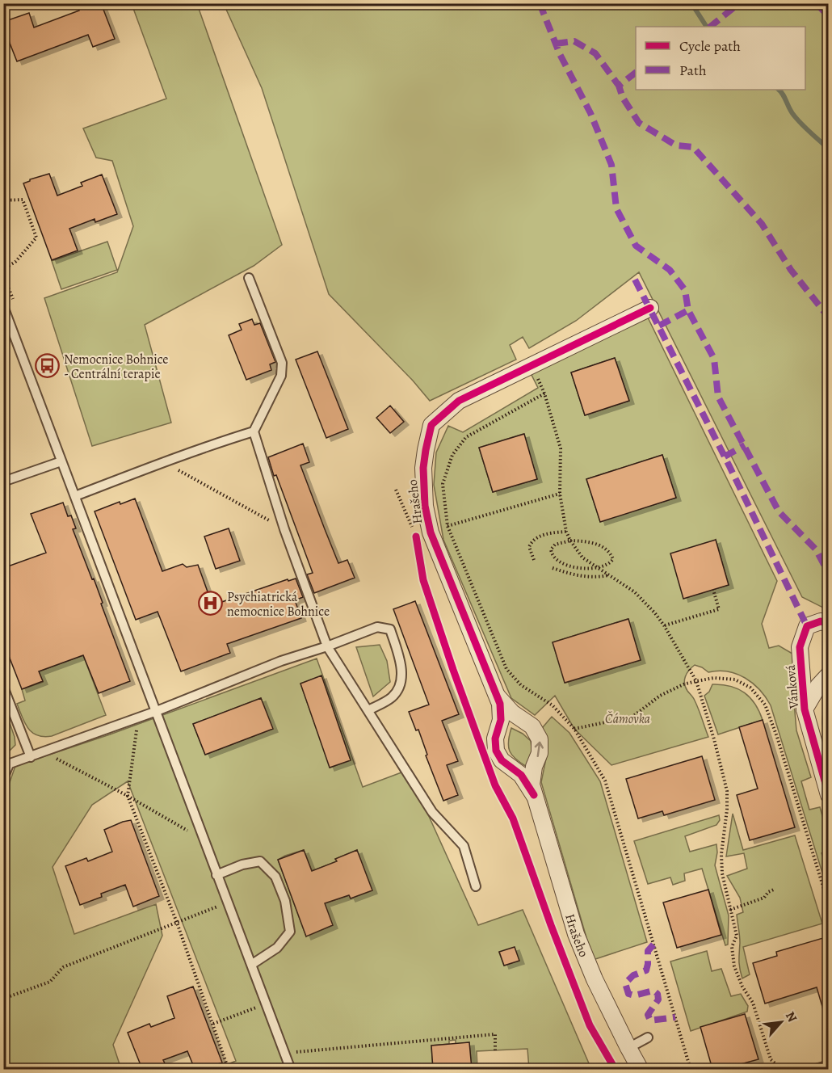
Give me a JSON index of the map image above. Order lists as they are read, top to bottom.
{
  "streets": {
    "street": ["Hrašeho", "Vánková"]
  },
  "parks": ["Čámovka"],
  "places": {
    "bus stop": ["Nemocnice Bohnice - Centrální terapie"],
    "hospital": ["Psychiatrická nemocnice Bohnice"]
  },
  "legend": ["Cycle path", "Path"],
  "north": "top right"
}
